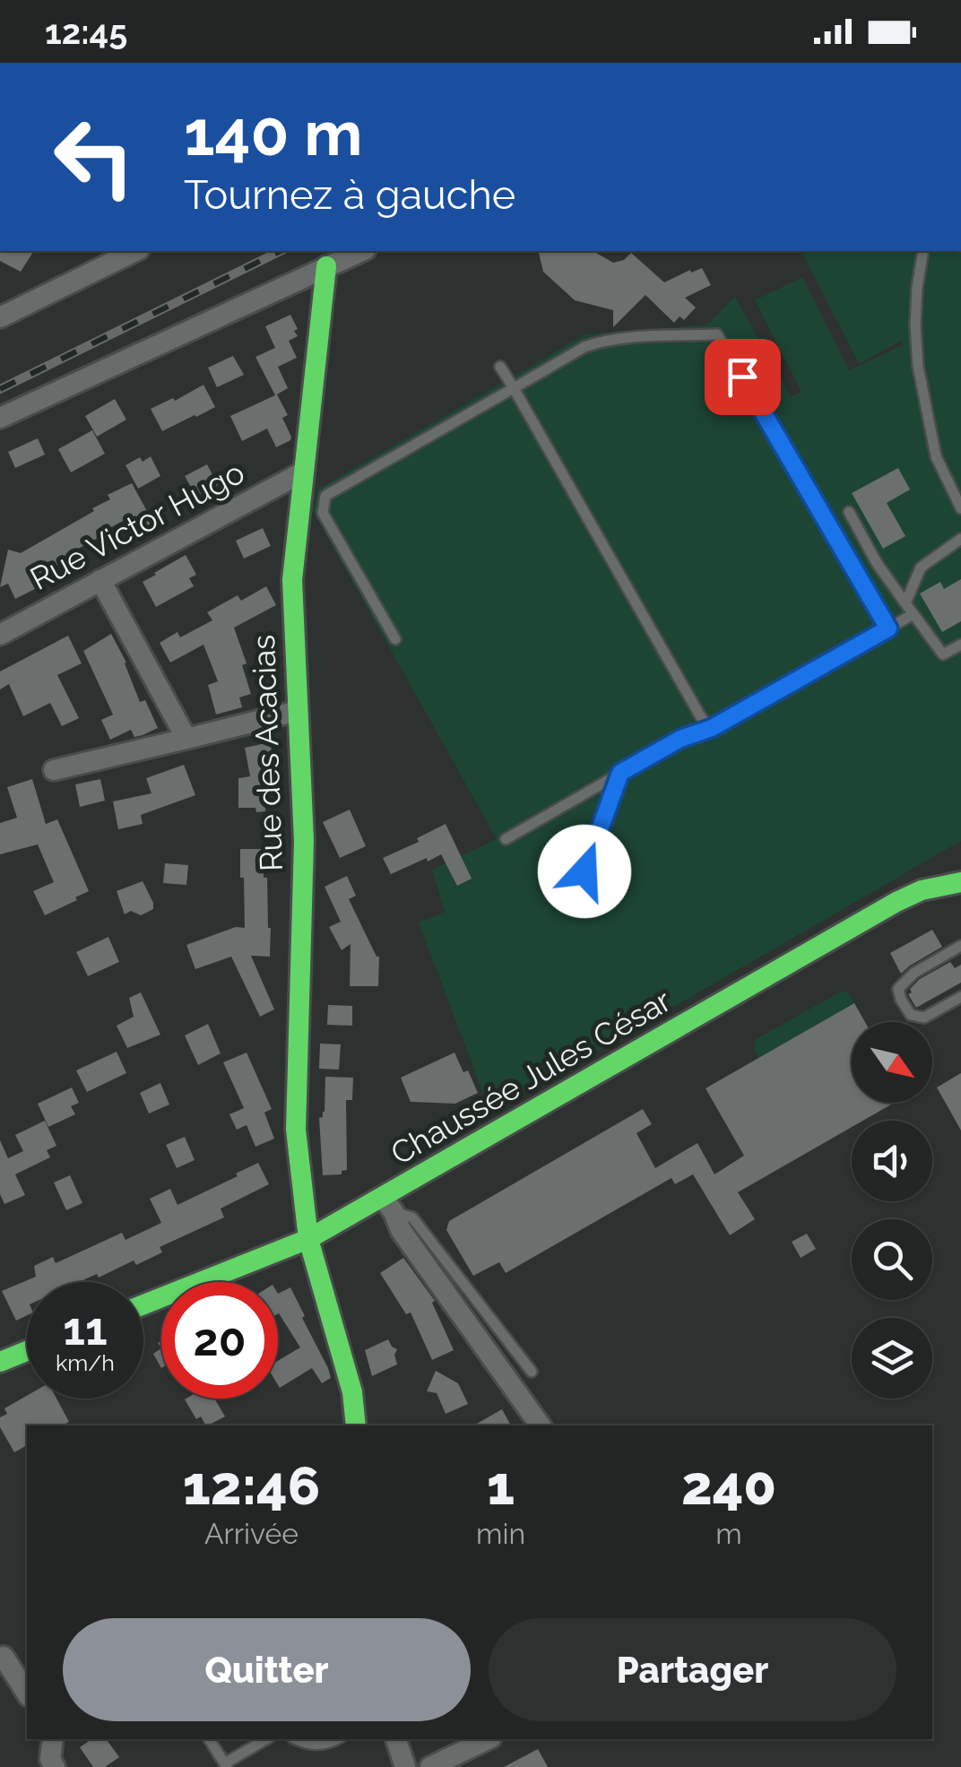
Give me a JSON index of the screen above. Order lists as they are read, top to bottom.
{
  "streets": {
    "street": ["Rue Victor Hugo", "Rue des Acacias", "Chaussée Jules César"]
  },
  "crossings": [
    ["Rue Victor Hugo", "Rue des Acacias"],
    ["Rue des Acacias", "Chaussée Jules César"]
  ],
  "north": "bottom right",
  "page": {
    "status": "12:45",
    "turn": ["140 m", "Tournez à gauche"],
    "speed": "11 km/h",
    "limit": "20",
    "eta": [
      "12:46",
      "Arrivée",
      "1",
      "min",
      "240",
      "m"
    ],
    "buttons": ["Quitter", "Partager"]
  }
}
